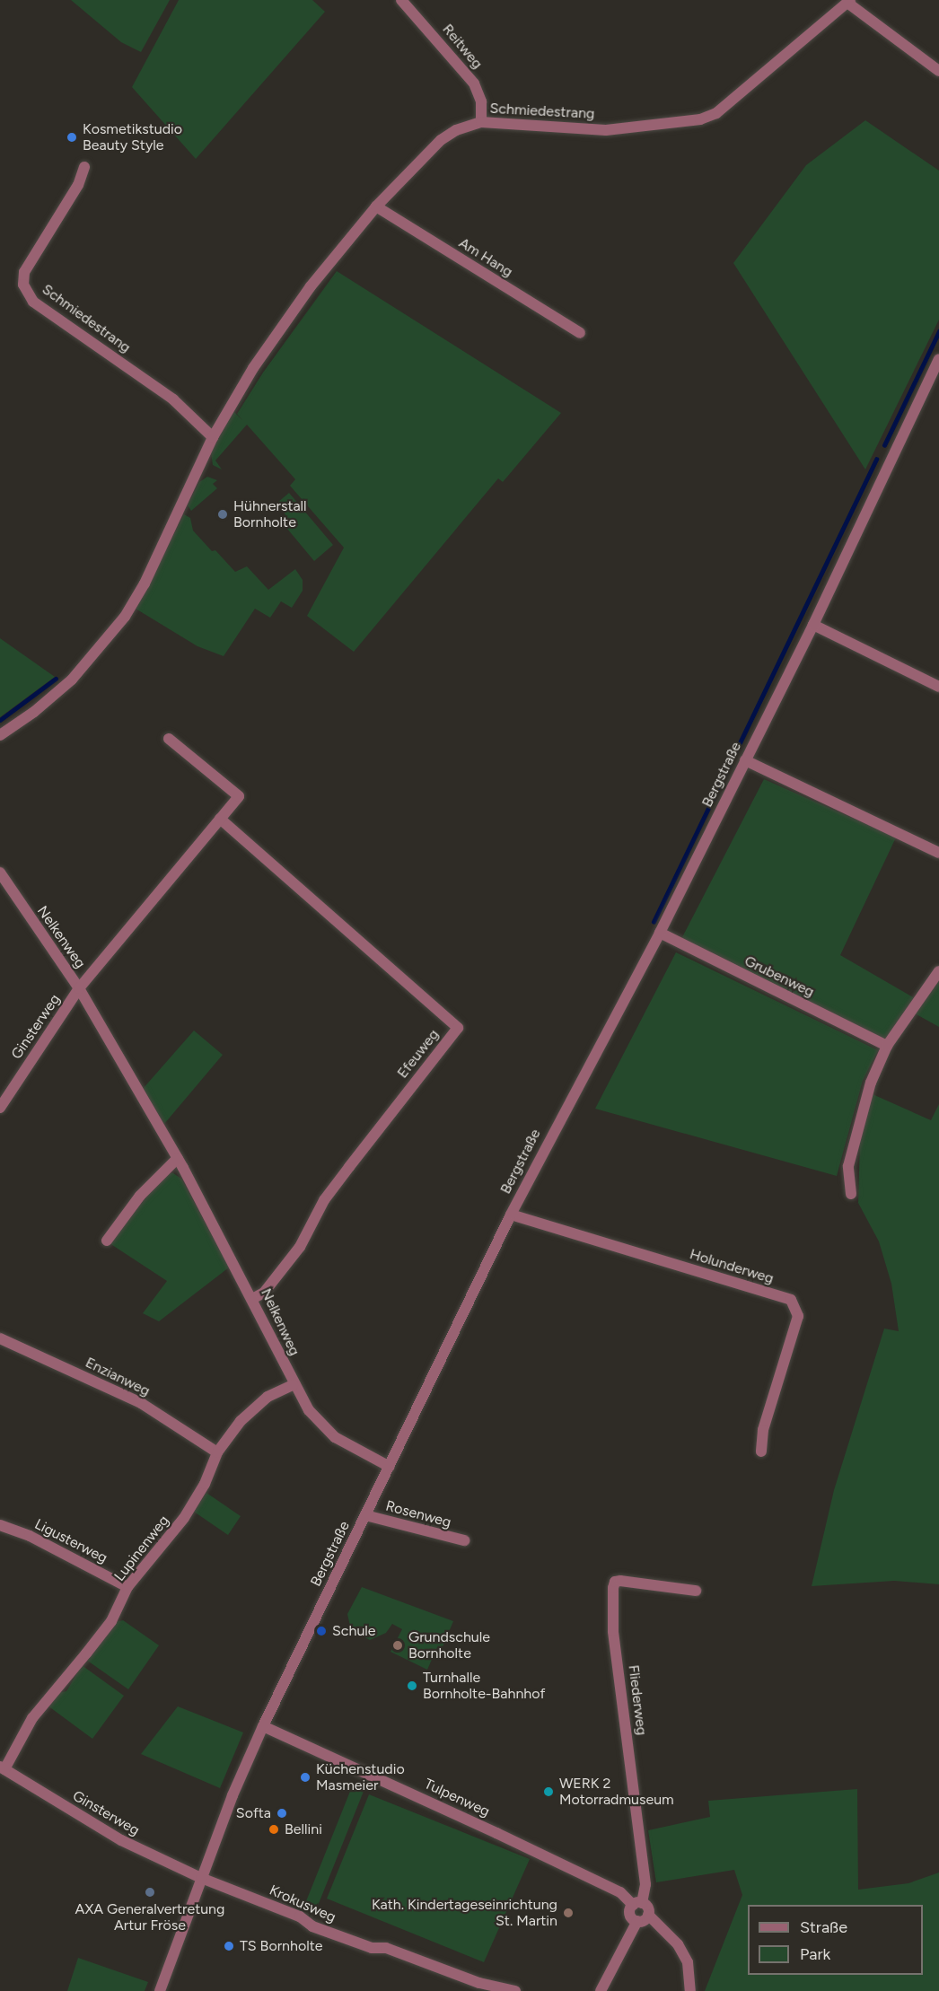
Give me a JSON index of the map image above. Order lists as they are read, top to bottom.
{
  "streets": {
    "street": [
      "Reitweg",
      "Schmiedestrang",
      "Am Hang",
      "Bergstraße",
      "Nelkenweg",
      "Grubenweg",
      "Ginsterweg",
      "Efeuweg",
      "Holunderweg",
      "Enzianweg",
      "Rosenweg",
      "Ligusterweg",
      "Lupinenweg",
      "Fliederweg",
      "Tulpenweg",
      "Krokusweg"
    ]
  },
  "crossings": [
    ["Reitweg", "Schmiedestrang"],
    ["Schmiedestrang", "Am Hang"],
    ["Bergstraße", "Nelkenweg"],
    ["Bergstraße", "Grubenweg"],
    ["Bergstraße", "Ginsterweg"],
    ["Bergstraße", "Holunderweg"],
    ["Bergstraße", "Rosenweg"],
    ["Bergstraße", "Tulpenweg"],
    ["Bergstraße", "Krokusweg"],
    ["Nelkenweg", "Ginsterweg"],
    ["Nelkenweg", "Efeuweg"],
    ["Nelkenweg", "Lupinenweg"],
    ["Ginsterweg", "Lupinenweg"],
    ["Ginsterweg", "Krokusweg"],
    ["Enzianweg", "Lupinenweg"],
    ["Ligusterweg", "Lupinenweg"],
    ["Fliederweg", "Tulpenweg"]
  ],
  "places": [
    "Kosmetikstudio Beauty Style",
    "Hühnerstall Bornholte",
    "Schule",
    "Grundschule Bornholte",
    "Turnhalle Bornholte-Bahnhof",
    "Küchenstudio Masmeier",
    "WERK 2 Motorradmuseum",
    "Softa",
    "Bellini",
    "AXA Generalvertretung Artur Fröse",
    "Kath. Kindertageseinrichtung St. Martin",
    "TS Bornholte"
  ],
  "legend": ["Straße", "Park"]
}
